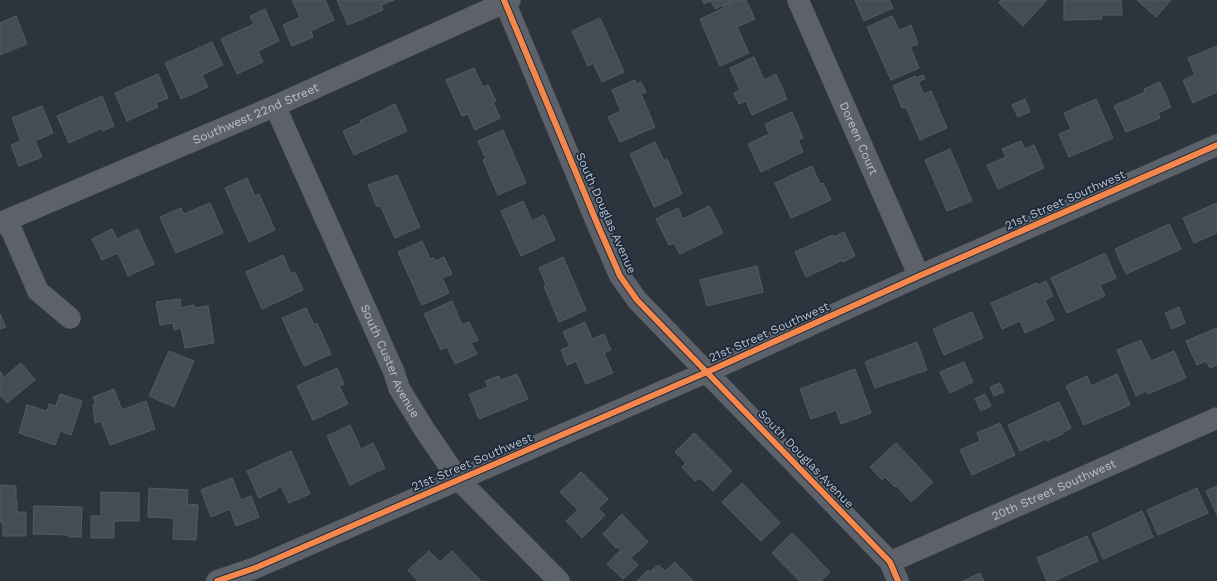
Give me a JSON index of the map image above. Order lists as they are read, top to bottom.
{
  "streets": {
    "street": [
      "Southwest 22nd Street",
      "Doreen Court",
      "21st Street Southwest",
      "South Douglas Avenue",
      "South Custer Avenue",
      "20th Street Southwest"
    ]
  },
  "crossings": [
    ["Southwest 22nd Street", "South Douglas Avenue"],
    ["Southwest 22nd Street", "South Custer Avenue"],
    ["Doreen Court", "21st Street Southwest"],
    ["21st Street Southwest", "South Douglas Avenue"],
    ["21st Street Southwest", "South Custer Avenue"],
    ["South Douglas Avenue", "20th Street Southwest"]
  ]
}
